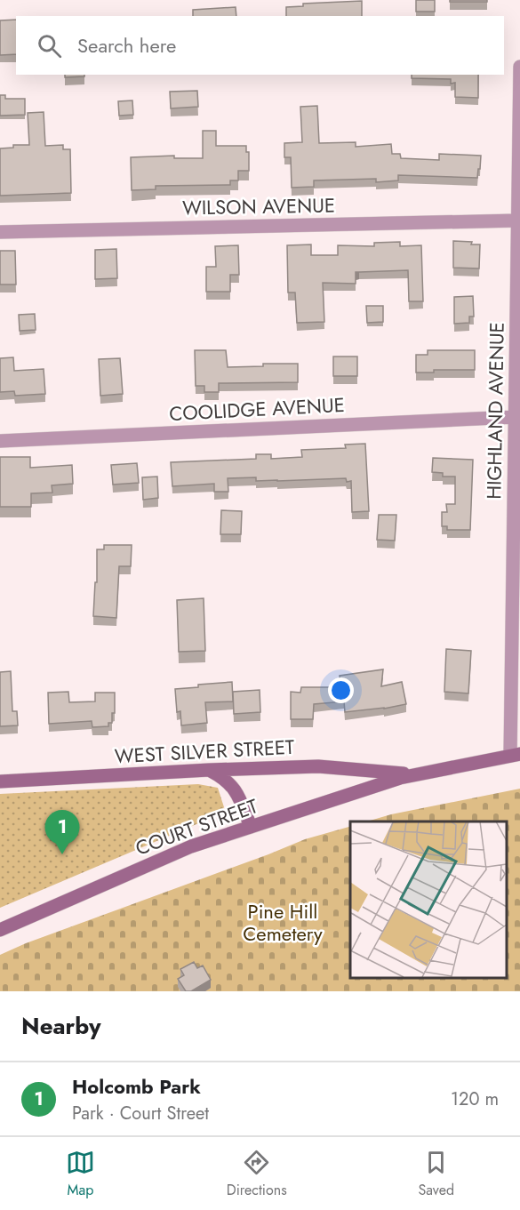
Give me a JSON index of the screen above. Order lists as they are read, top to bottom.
{
  "streets": {
    "main road": ["WEST SILVER STREET", "COURT STREET"],
    "street": ["WILSON AVENUE", "COOLIDGE AVENUE", "HIGHLAND AVENUE"]
  },
  "crossings": [
    ["WILSON AVENUE", "HIGHLAND AVENUE"],
    ["COOLIDGE AVENUE", "HIGHLAND AVENUE"],
    ["WEST SILVER STREET", "COURT STREET"]
  ],
  "parks": ["Pine Hill Cemetery"],
  "page": {
    "search": "Search here",
    "pins": "1",
    "heading": "Nearby",
    "list": [
      {
        "mark": "1",
        "name": "Holcomb Park",
        "note": "Park · Court Street",
        "value": "120 m"
      }
    ],
    "nav": ["Map", "Directions", "Saved"]
  }
}
